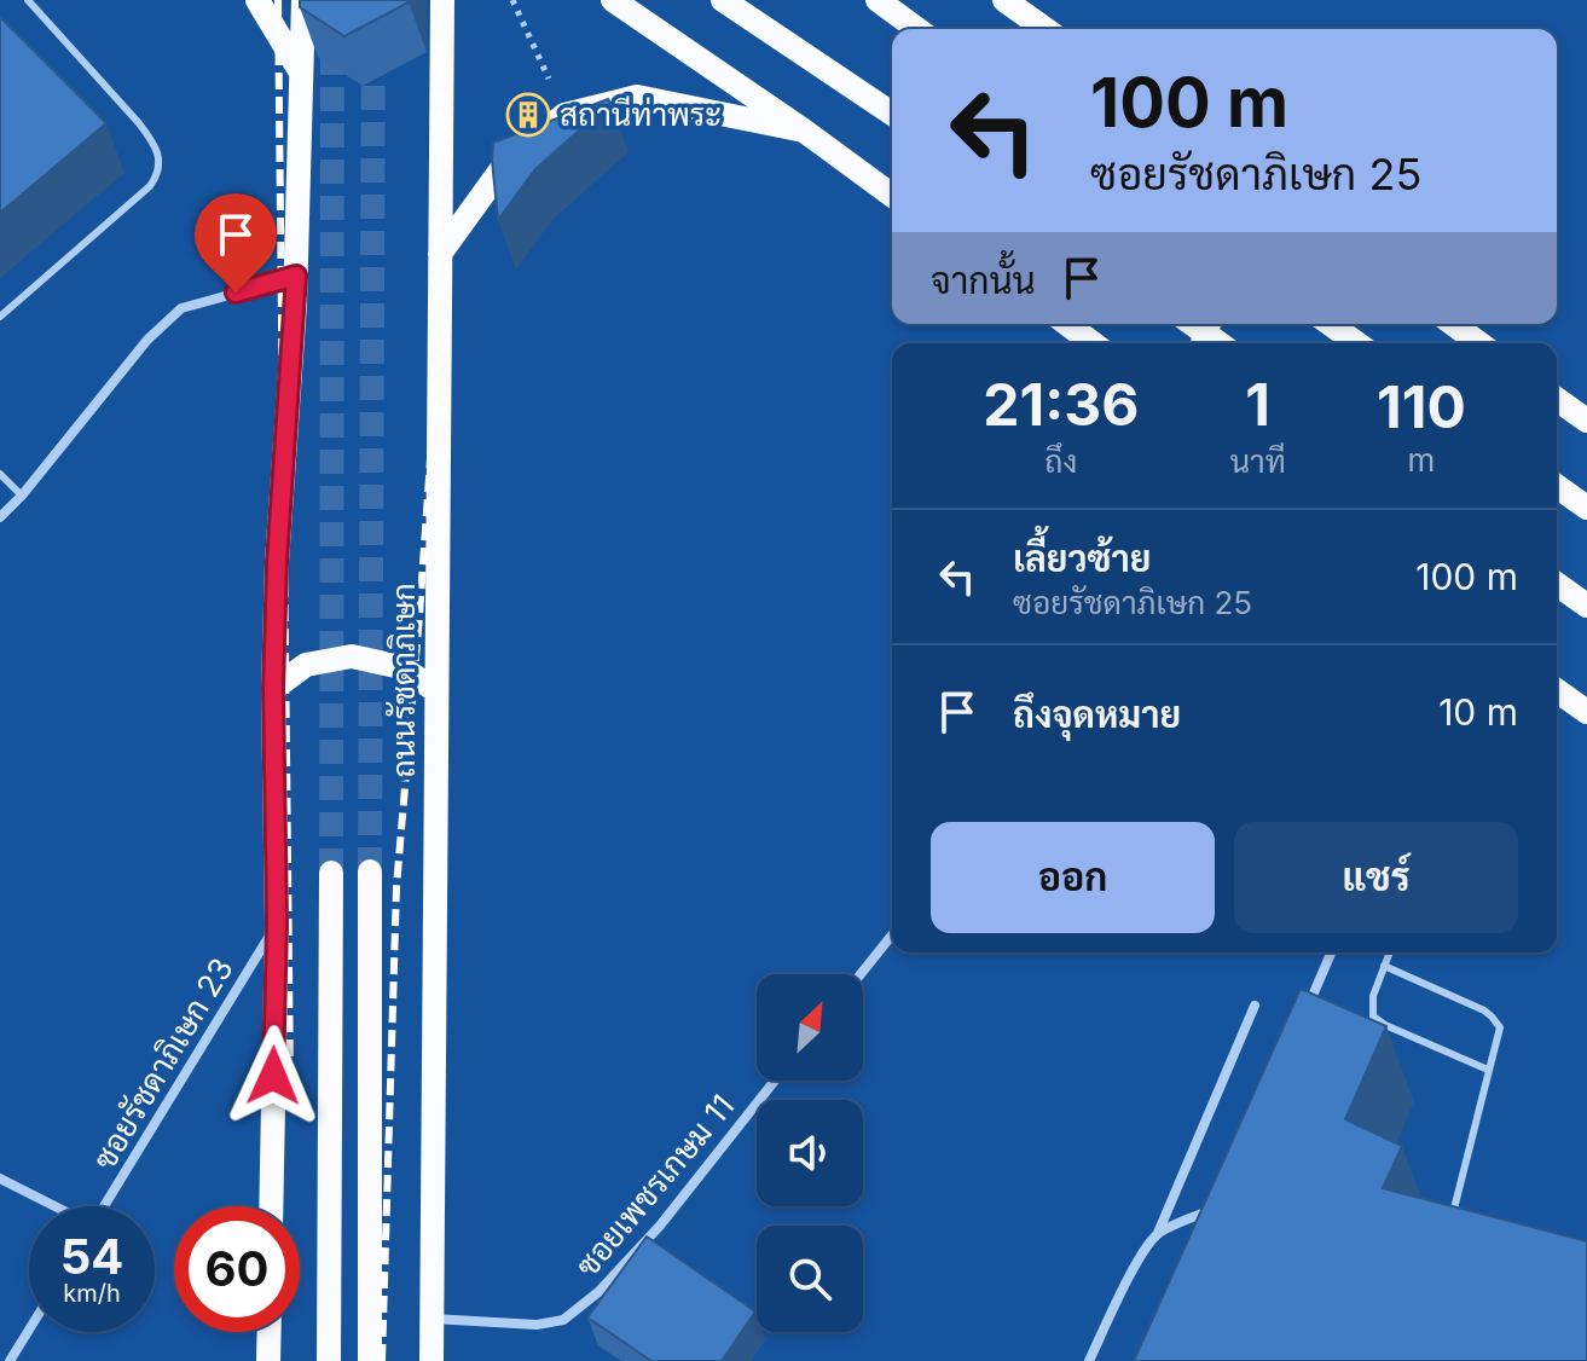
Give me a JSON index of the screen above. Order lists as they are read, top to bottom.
{
  "streets": {
    "main road": ["ถนนรัชดาภิเษก"],
    "street": ["ซอยรัชดาภิเษก 23", "ซอยเพชรเกษม 11"]
  },
  "crossings": [
    ["ถนนรัชดาภิเษก", "ซอยเพชรเกษม 11"]
  ],
  "places": {
    "building": ["สถานีท่าพระ"]
  },
  "north": "top right",
  "page": {
    "turn": ["100 m", "ซอยรัชดาภิเษก 25"],
    "then": "จากนั้น",
    "eta": [
      "21:36",
      "ถึง",
      "1",
      "นาที",
      "110",
      "m"
    ],
    "list": [
      {
        "name": "เลี้ยวซ้าย",
        "note": "ซอยรัชดาภิเษก 25",
        "value": "100 m"
      },
      {
        "name": "ถึงจุดหมาย",
        "value": "10 m"
      }
    ],
    "buttons": ["ออก", "แชร์"],
    "speed": "54 km/h",
    "limit": "60"
  }
}
